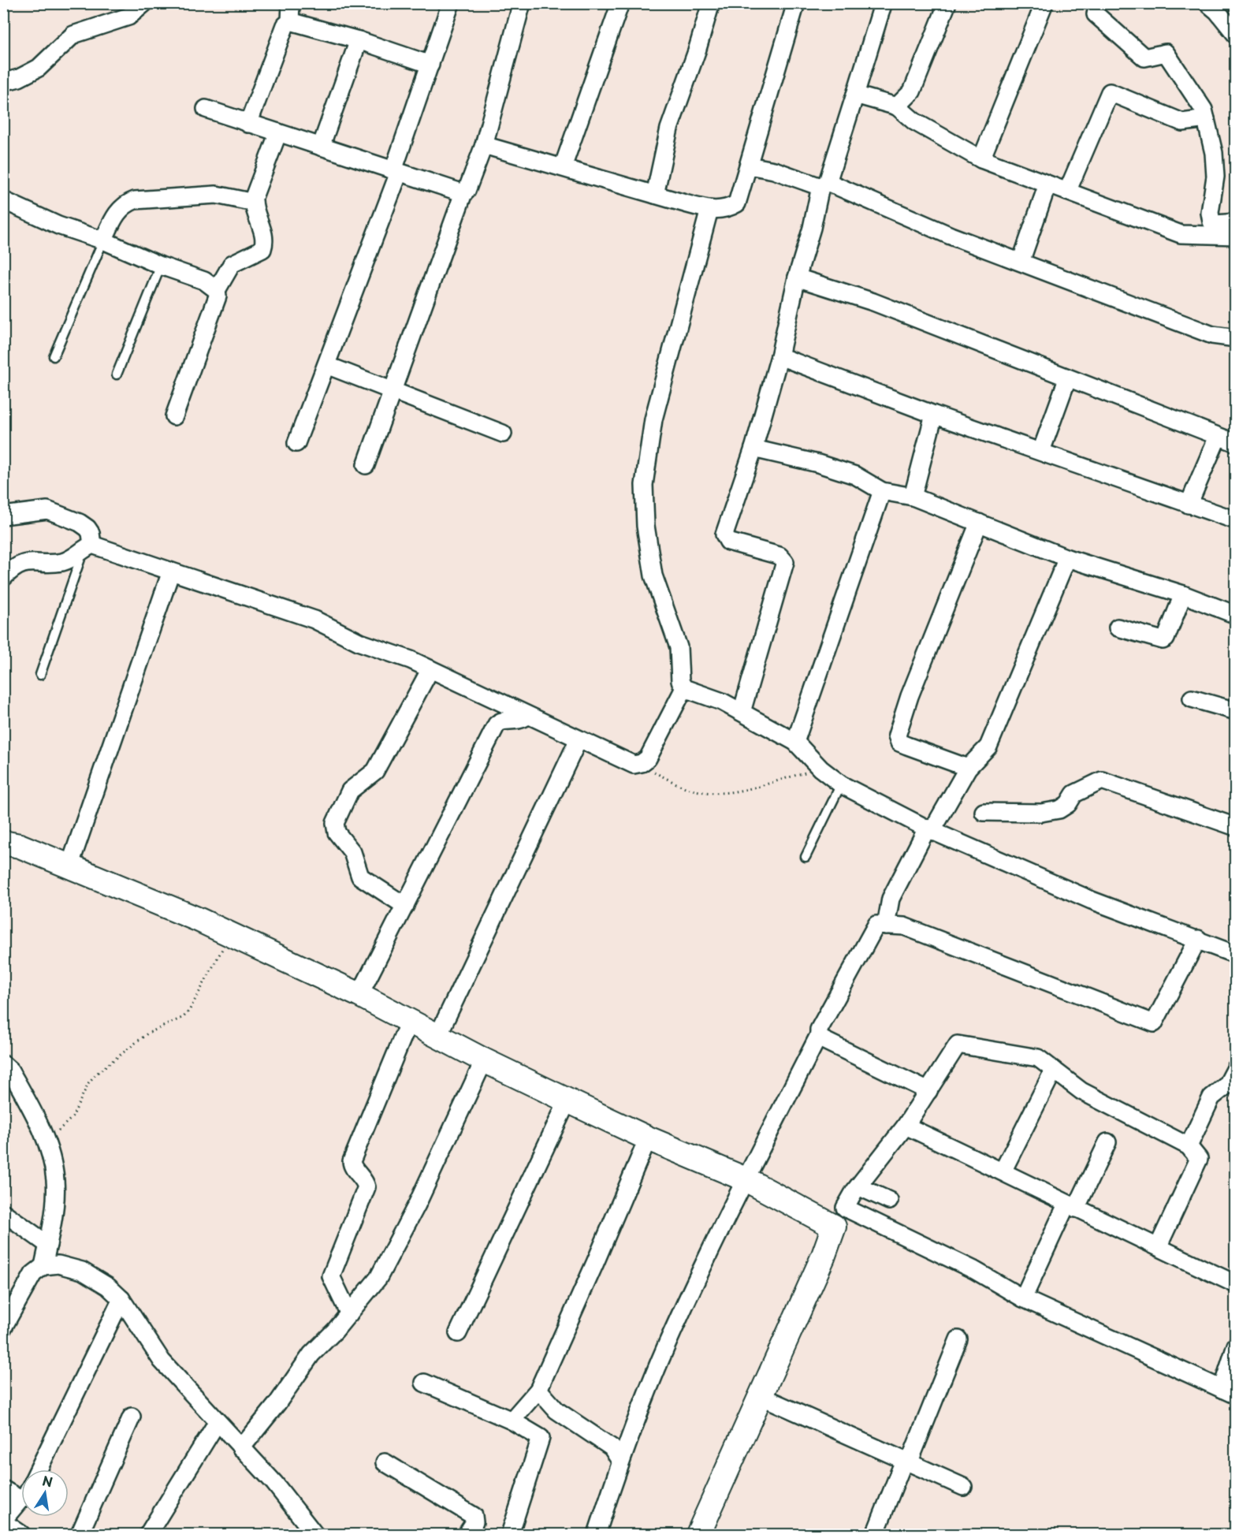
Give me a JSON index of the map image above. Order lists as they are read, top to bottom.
{
  "north": "top"
}
